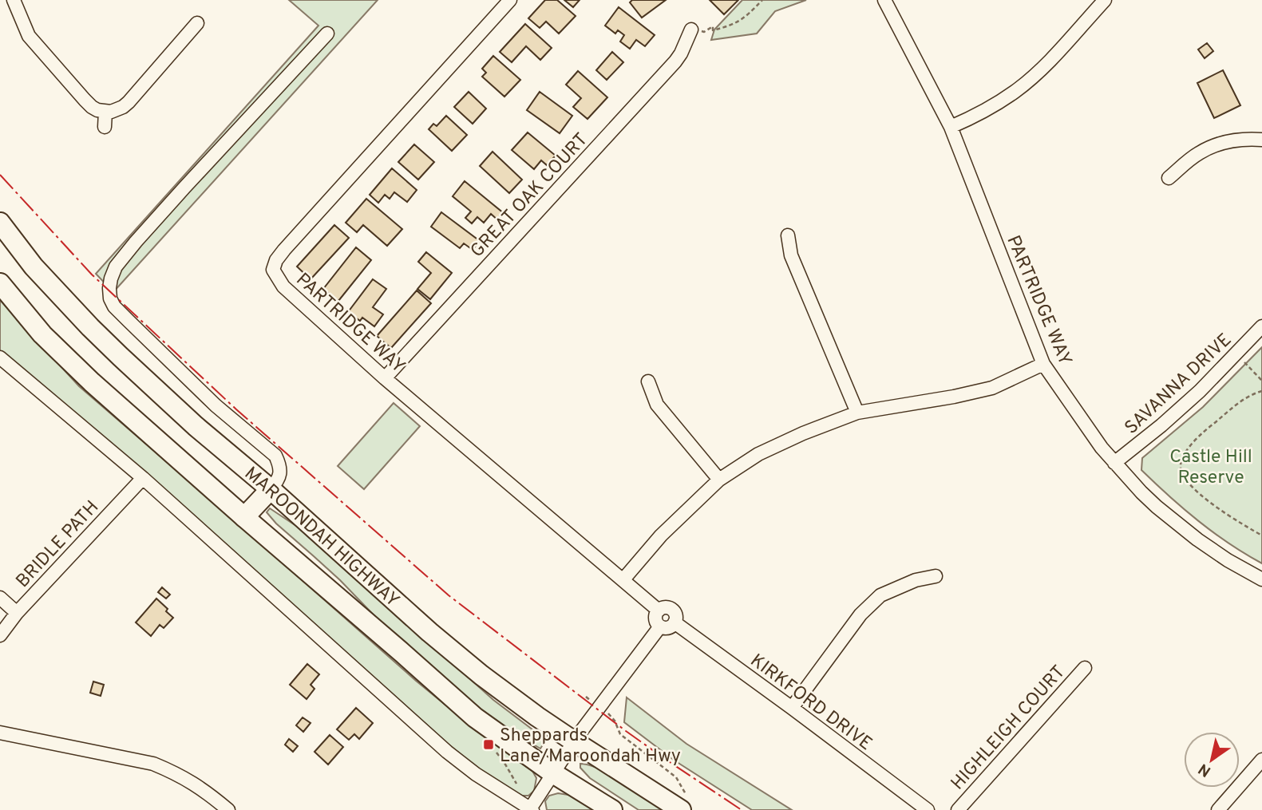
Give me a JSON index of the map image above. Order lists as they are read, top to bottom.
{
  "streets": {
    "highway": ["MAROONDAH HIGHWAY"],
    "street": [
      "GREAT OAK COURT",
      "PARTRIDGE WAY",
      "SAVANNA DRIVE",
      "BRIDLE PATH",
      "KIRKFORD DRIVE",
      "HIGHLEIGH COURT"
    ]
  },
  "crossings": [
    ["GREAT OAK COURT", "PARTRIDGE WAY"],
    ["PARTRIDGE WAY", "SAVANNA DRIVE"],
    ["PARTRIDGE WAY", "KIRKFORD DRIVE"]
  ],
  "parks": ["Castle Hill Reserve"],
  "places": {
    "transit": ["Sheppards Lane/Maroondah Hwy"]
  },
  "north": "bottom left"
}
